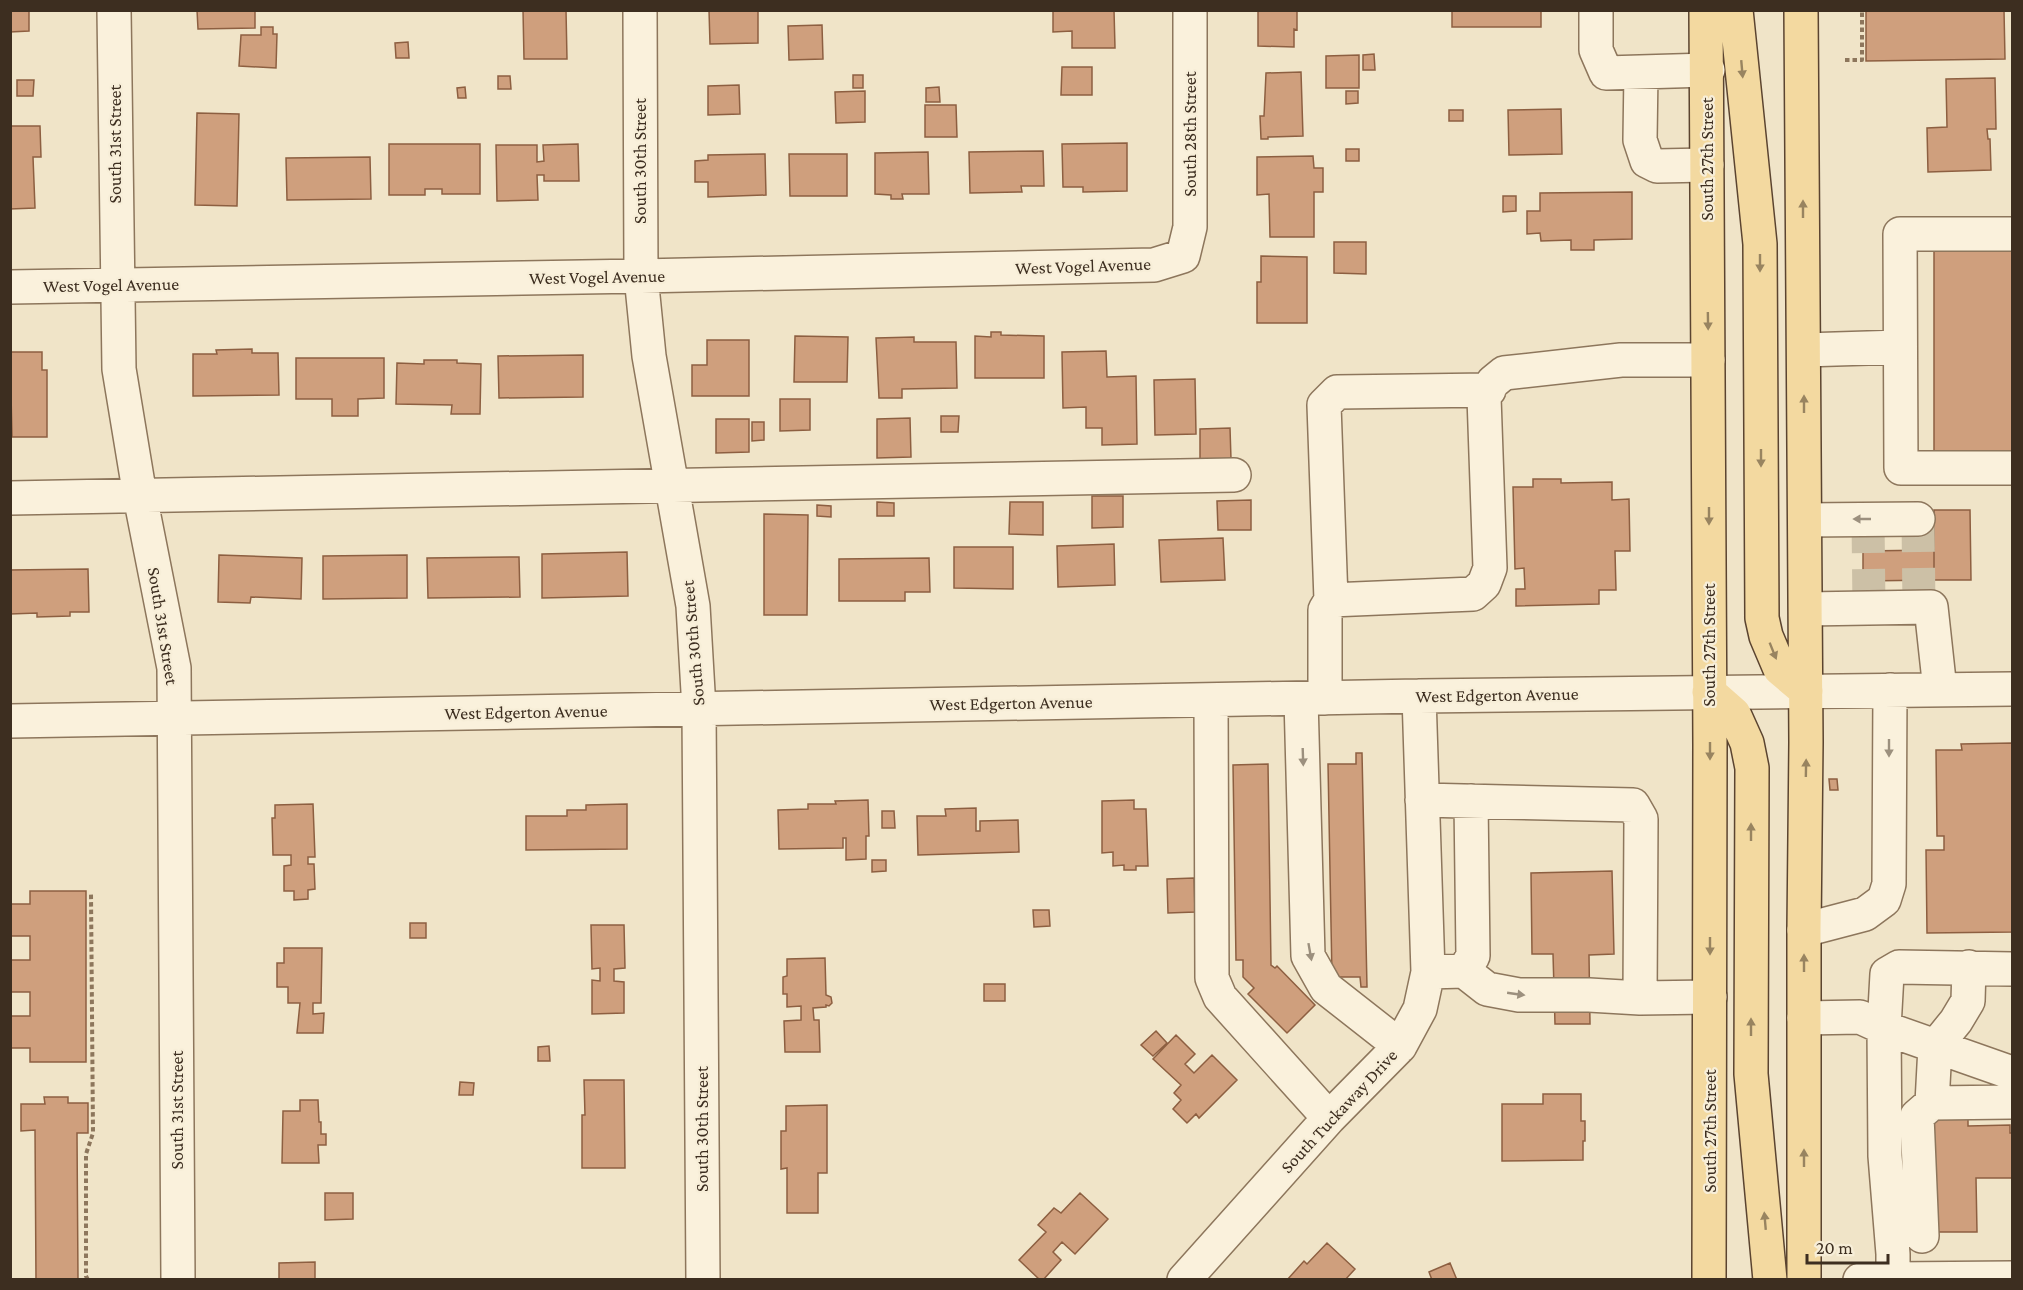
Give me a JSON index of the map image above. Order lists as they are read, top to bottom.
{
  "streets": {
    "main road": ["South 27th Street"],
    "street": [
      "South 28th Street",
      "South 31st Street",
      "South 30th Street",
      "West Vogel Avenue",
      "West Edgerton Avenue",
      "South Tuckaway Drive"
    ]
  },
  "crossings": [
    ["South 28th Street", "West Vogel Avenue"],
    ["South 31st Street", "West Vogel Avenue"],
    ["South 31st Street", "West Edgerton Avenue"],
    ["South 27th Street", "West Edgerton Avenue"],
    ["South 30th Street", "West Vogel Avenue"],
    ["South 30th Street", "West Edgerton Avenue"],
    ["West Edgerton Avenue", "South Tuckaway Drive"]
  ],
  "scale_bar": "20 m"
}
